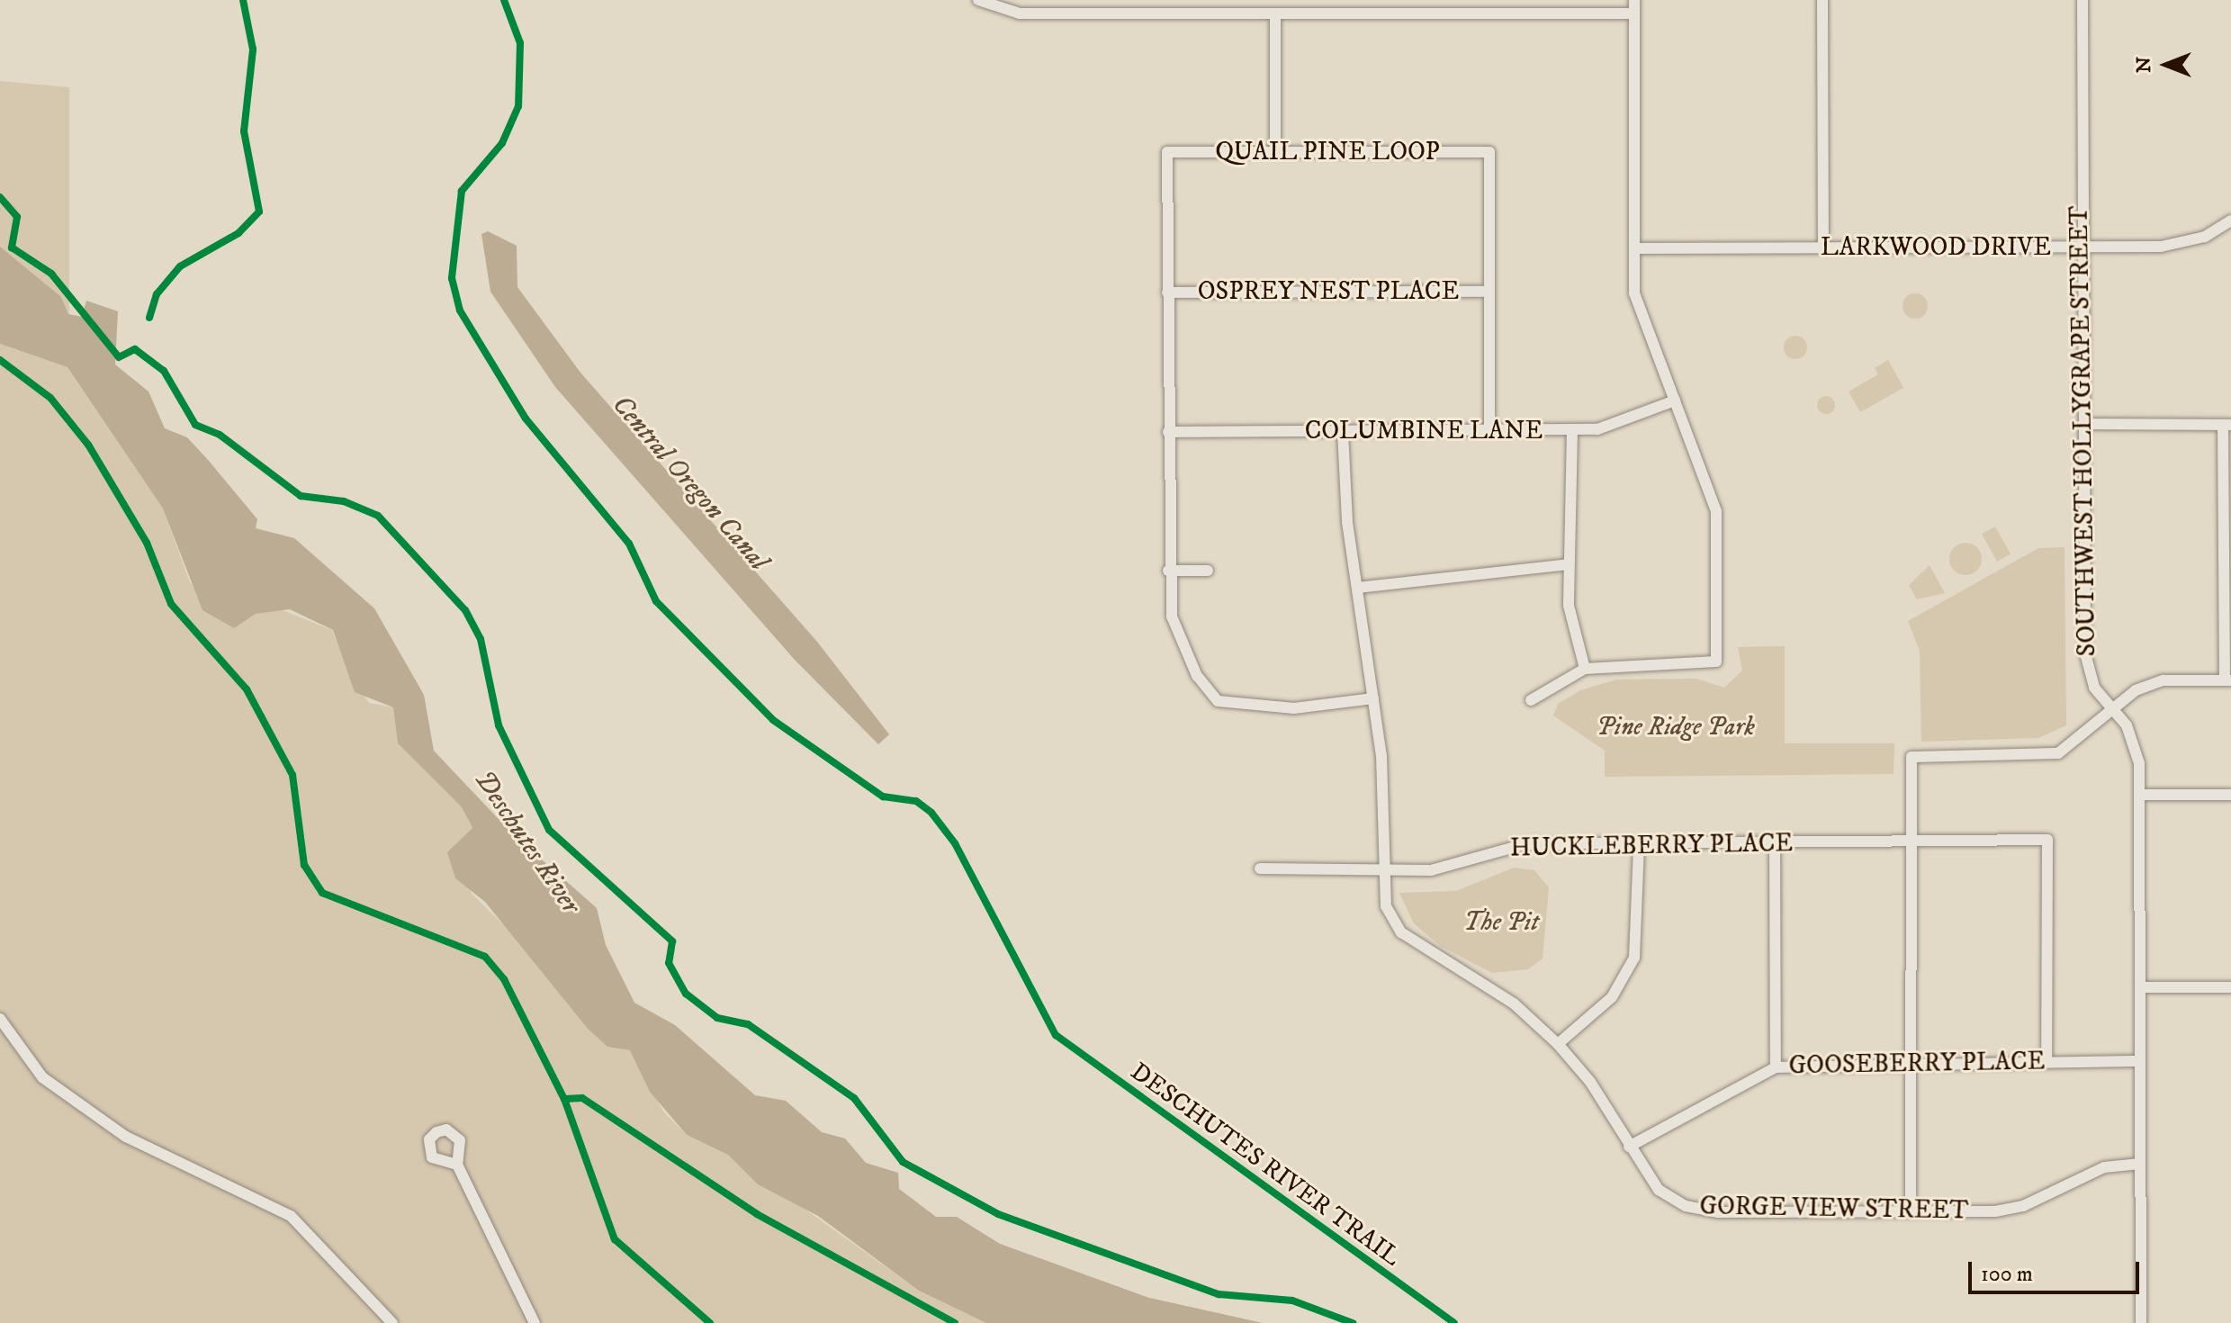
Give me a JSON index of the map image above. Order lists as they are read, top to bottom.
{
  "streets": {
    "street": [
      "QUAIL PINE LOOP",
      "LARKWOOD DRIVE",
      "OSPREY NEST PLACE",
      "COLUMBINE LANE",
      "SOUTHWEST HOLLYGRAPE STREET",
      "HUCKLEBERRY PLACE",
      "GOOSEBERRY PLACE",
      "GORGE VIEW STREET"
    ],
    "cycle path": ["DESCHUTES RIVER TRAIL"]
  },
  "crossings": [
    ["QUAIL PINE LOOP", "OSPREY NEST PLACE"],
    ["QUAIL PINE LOOP", "COLUMBINE LANE"],
    ["QUAIL PINE LOOP", "GORGE VIEW STREET"],
    ["LARKWOOD DRIVE", "SOUTHWEST HOLLYGRAPE STREET"],
    ["COLUMBINE LANE", "GORGE VIEW STREET"],
    ["SOUTHWEST HOLLYGRAPE STREET", "GOOSEBERRY PLACE"],
    ["SOUTHWEST HOLLYGRAPE STREET", "GORGE VIEW STREET"],
    ["HUCKLEBERRY PLACE", "GOOSEBERRY PLACE"],
    ["HUCKLEBERRY PLACE", "GORGE VIEW STREET"],
    ["GOOSEBERRY PLACE", "GORGE VIEW STREET"]
  ],
  "water": ["Central Oregon Canal", "Deschutes River"],
  "parks": ["Pine Ridge Park", "The Pit"],
  "scale_bar": "100 m",
  "north": "left"
}
